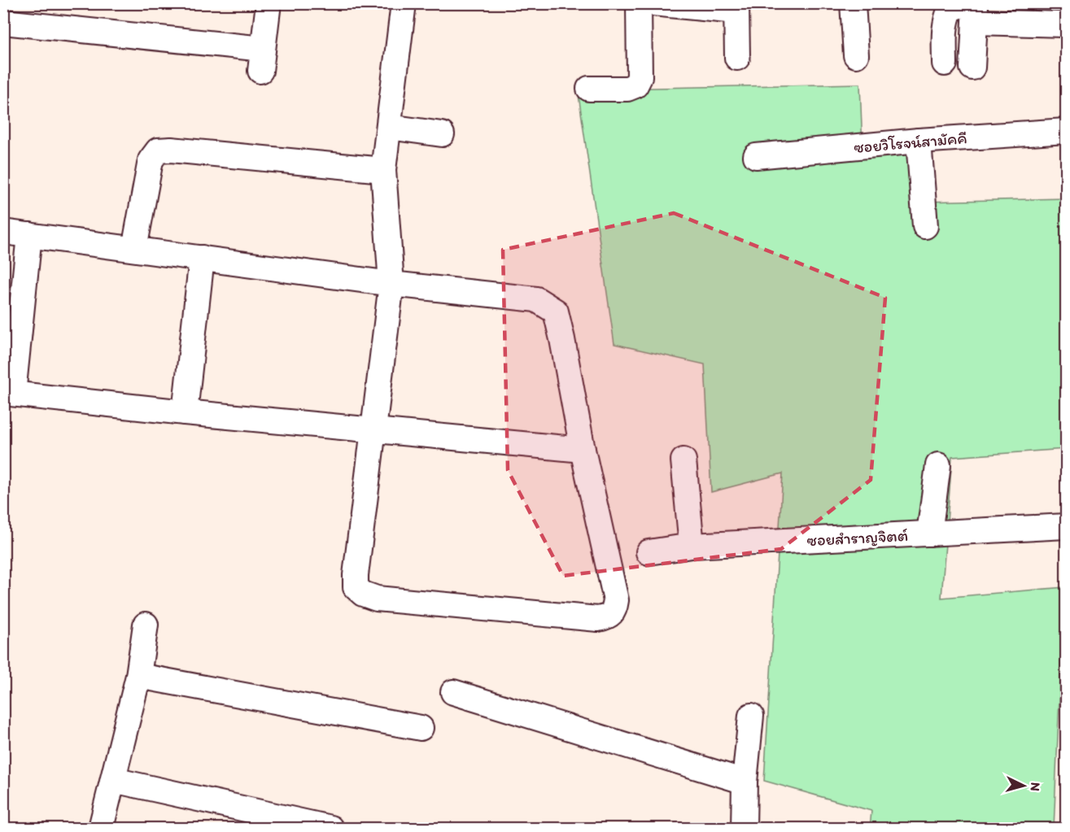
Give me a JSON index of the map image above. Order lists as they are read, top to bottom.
{
  "streets": {
    "street": ["ซอยวิโรจน์สามัคคี", "ซอยสำราญจิตต์"]
  },
  "north": "right"
}
